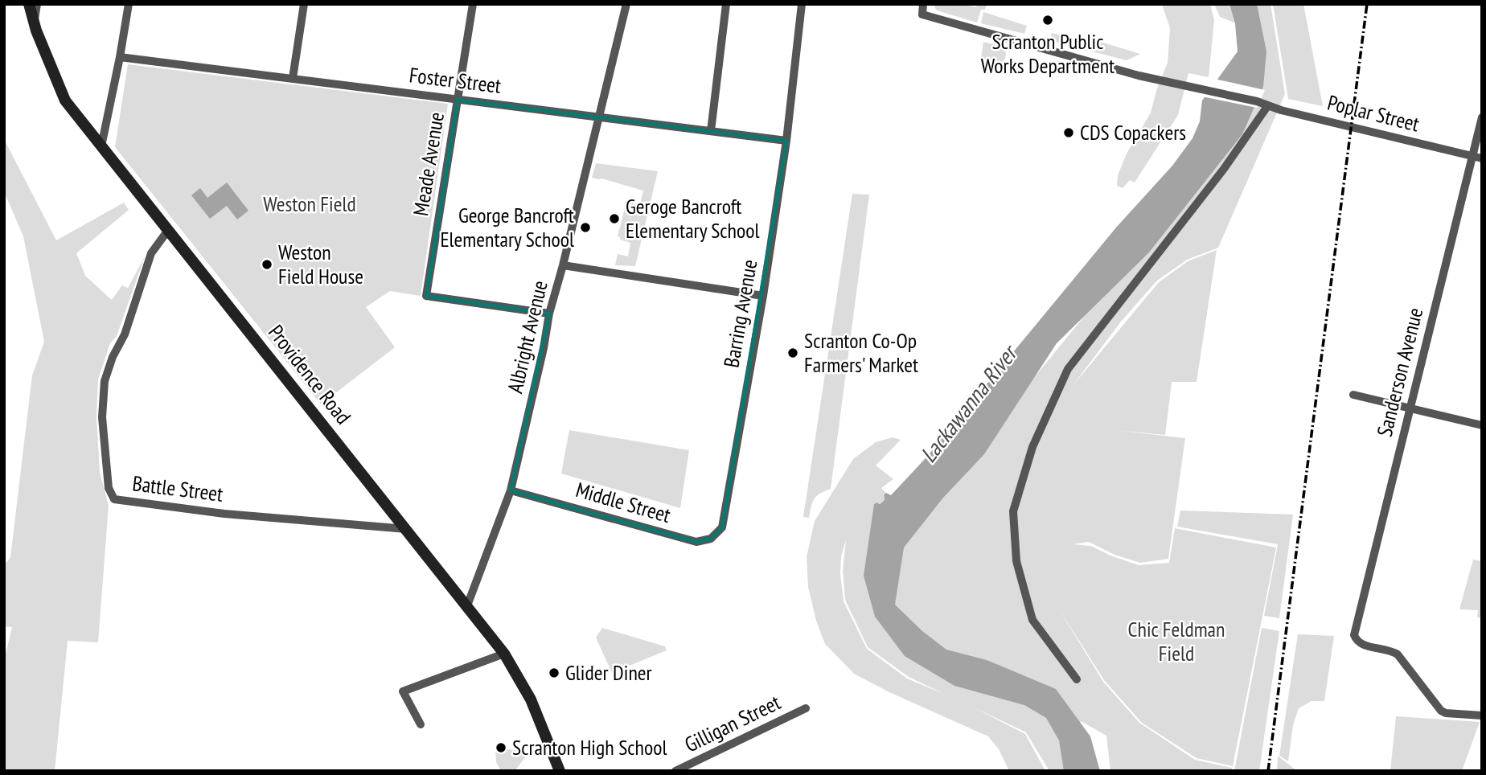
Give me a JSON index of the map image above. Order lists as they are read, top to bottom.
{
  "streets": {
    "main road": ["Providence Road"],
    "street": [
      "Foster Street",
      "Poplar Street",
      "Meade Avenue",
      "Barring Avenue",
      "Albright Avenue",
      "Sanderson Avenue",
      "Battle Street",
      "Middle Street",
      "Gilligan Street"
    ]
  },
  "crossings": [
    ["Foster Street", "Meade Avenue"],
    ["Foster Street", "Barring Avenue"],
    ["Foster Street", "Albright Avenue"],
    ["Poplar Street", "Sanderson Avenue"],
    ["Meade Avenue", "Albright Avenue"],
    ["Barring Avenue", "Middle Street"],
    ["Albright Avenue", "Providence Road"],
    ["Albright Avenue", "Middle Street"],
    ["Providence Road", "Battle Street"]
  ],
  "water": ["Lackawanna River"],
  "parks": ["Weston Field", "Chic Feldman Field"],
  "places": [
    "Scranton Public Works Department",
    "CDS Copackers",
    "Geroge Bancroft Elementary School",
    "George Bancroft Elementary School",
    "Weston Field House",
    "Scranton Co-Op Farmers' Market",
    "Glider Diner",
    "Scranton High School"
  ]
}
